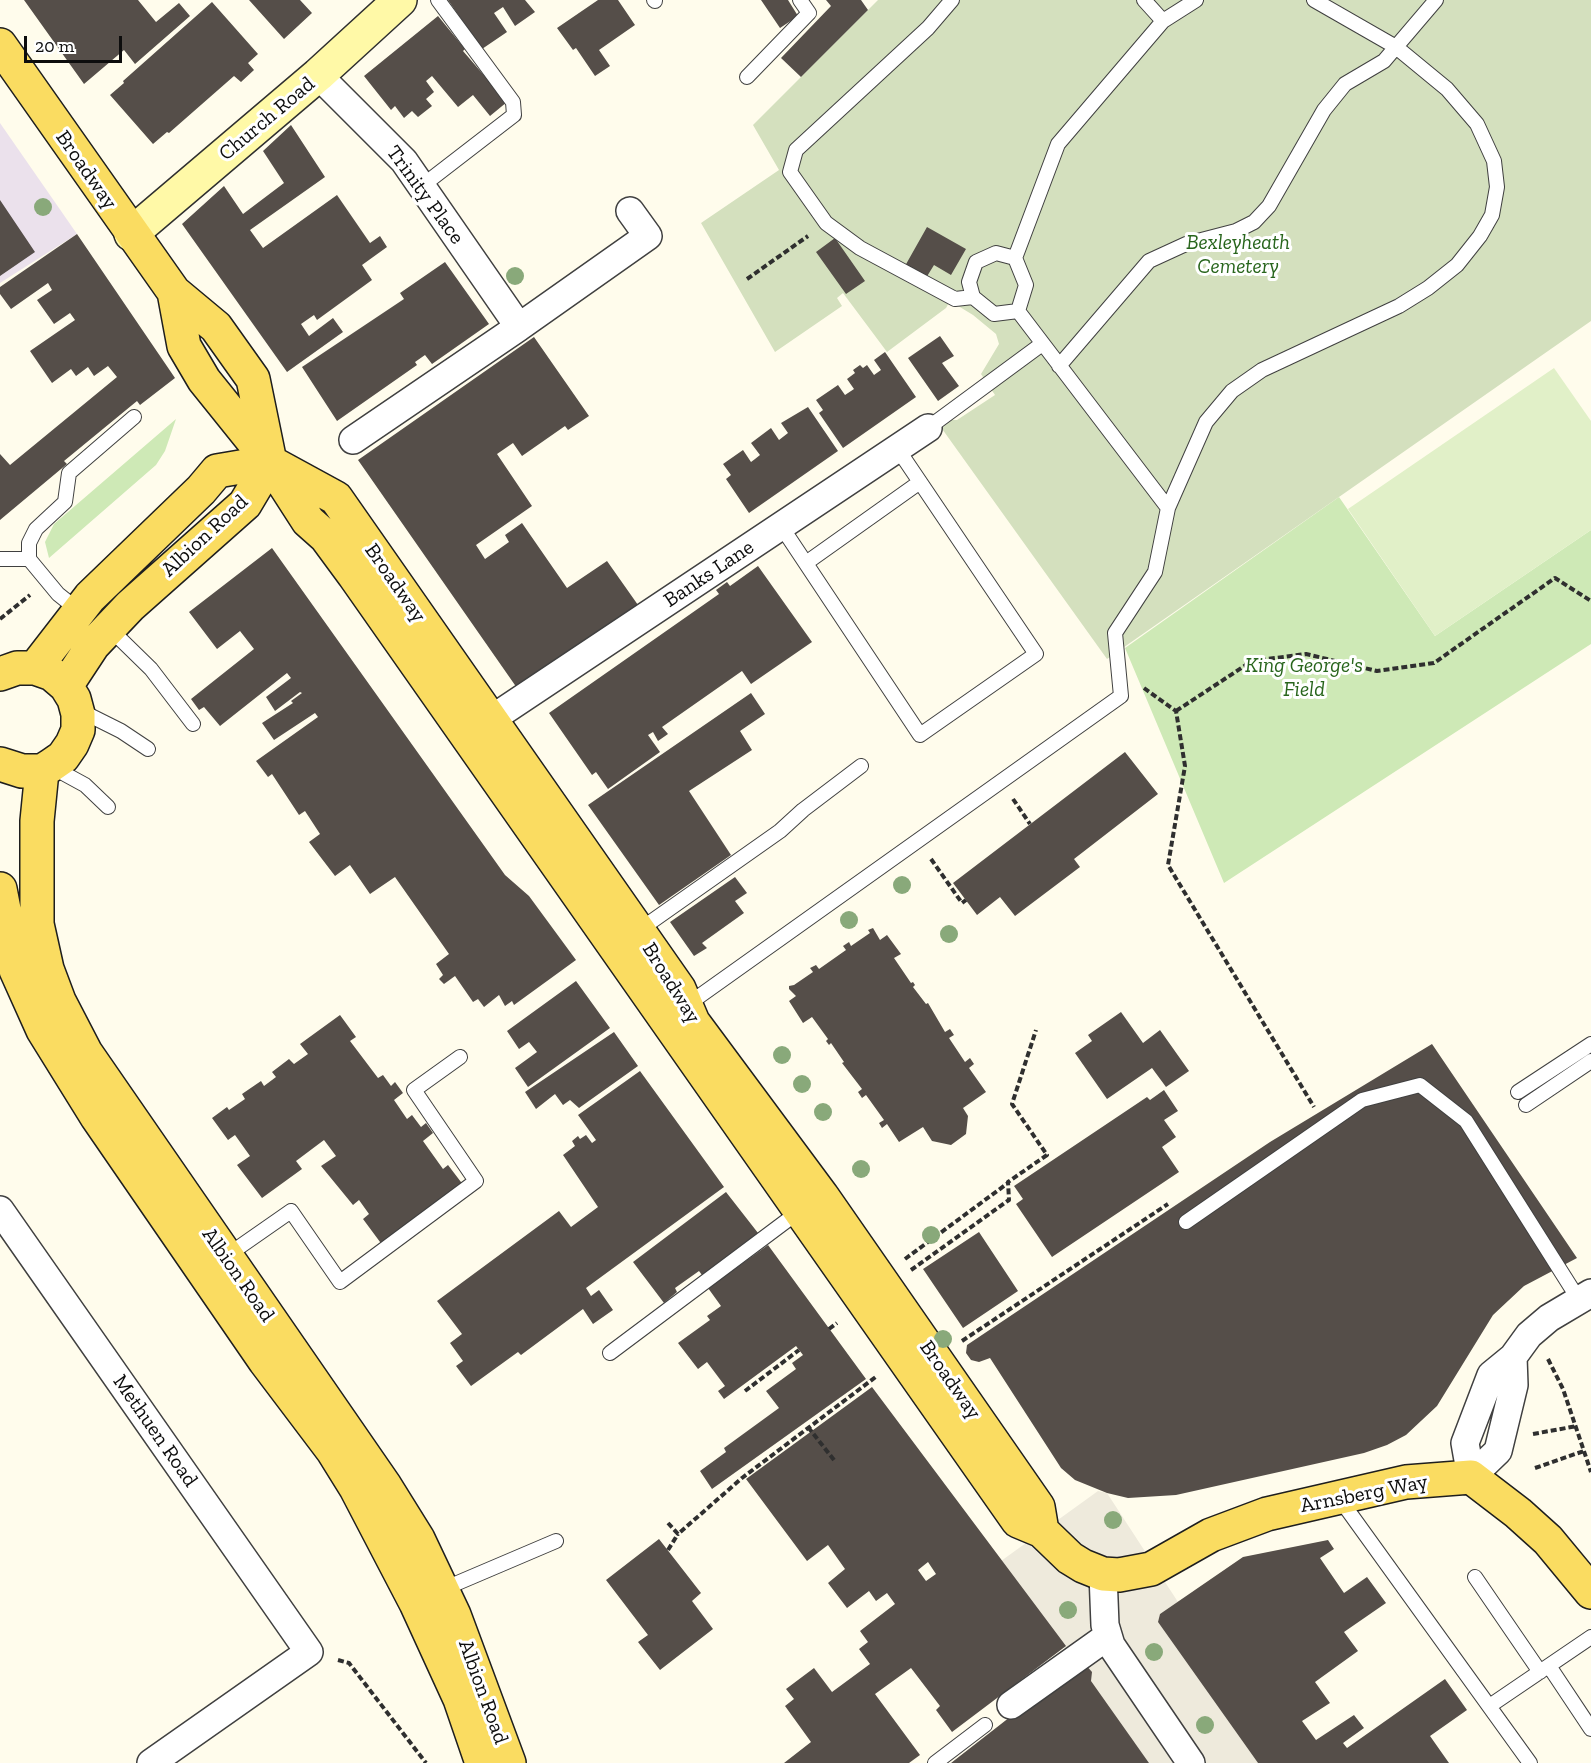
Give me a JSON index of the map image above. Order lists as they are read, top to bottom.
{
  "streets": {
    "main road": ["Broadway", "Albion Road", "Arnsberg Way"],
    "street": [
      "Church Road",
      "Trinity Place",
      "Banks Lane",
      "Methuen Road"
    ]
  },
  "crossings": [
    ["Church Road", "Broadway"],
    ["Church Road", "Trinity Place"],
    ["Broadway", "Albion Road"],
    ["Broadway", "Banks Lane"],
    ["Broadway", "Arnsberg Way"]
  ],
  "parks": ["Bexleyheath Cemetery", "King George's Field"],
  "scale_bar": "20 m"
}
